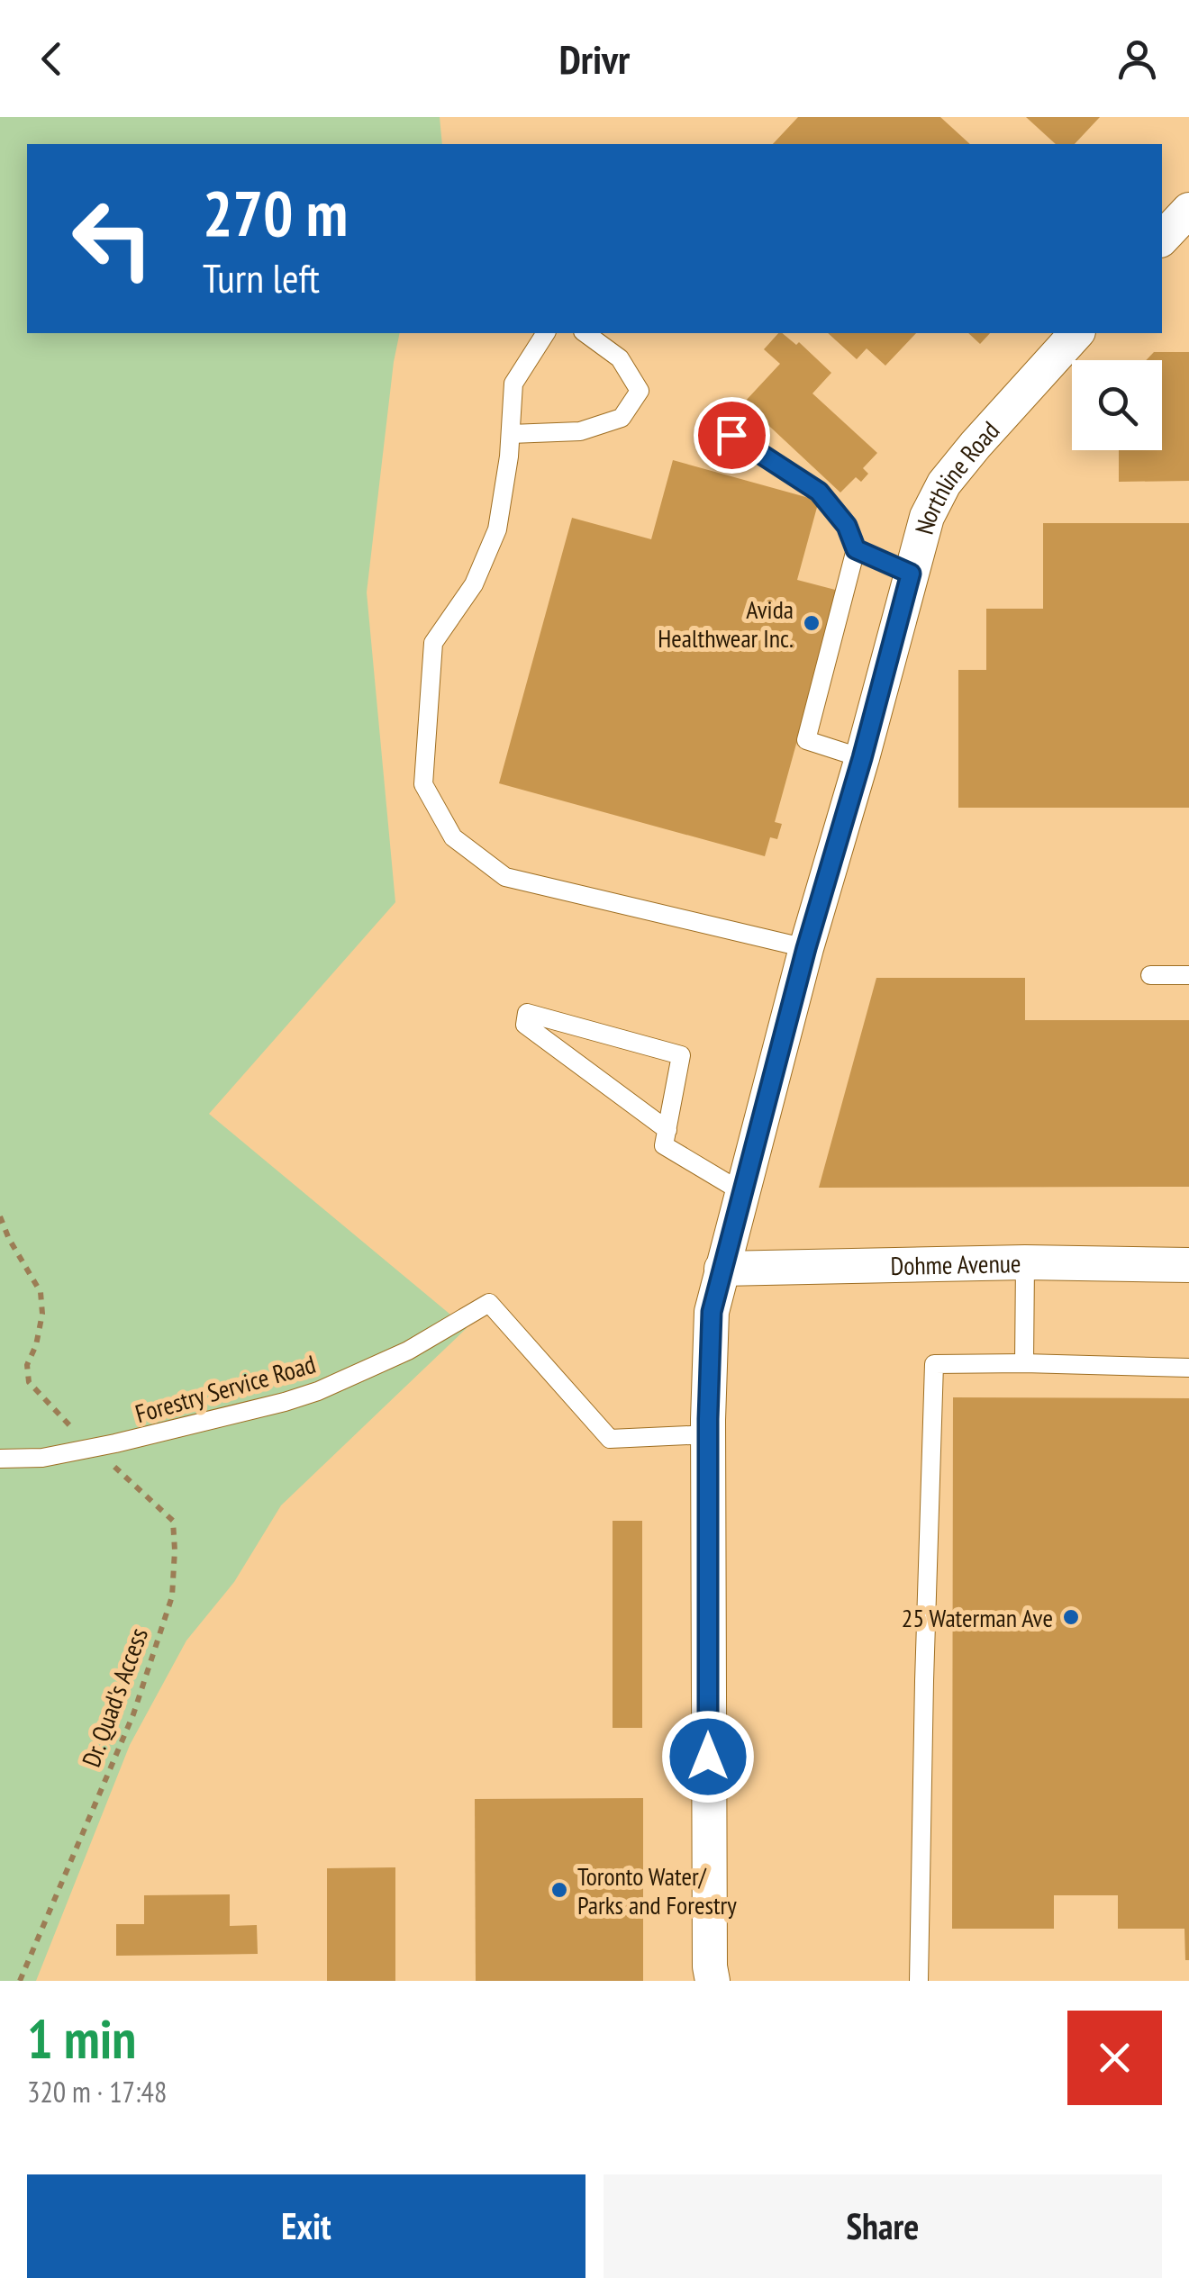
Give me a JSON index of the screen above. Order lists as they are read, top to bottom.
{
  "streets": {
    "street": ["Northline Road", "Dohme Avenue"],
    "lane": ["Forestry Service Road"],
    "path": ["Dr. Quad's Access"]
  },
  "crossings": [
    ["Northline Road", "Dohme Avenue"],
    ["Northline Road", "Forestry Service Road"],
    ["Forestry Service Road", "Dr. Quad's Access"]
  ],
  "places": ["Avida Healthwear Inc.", "25 Waterman Ave", "Toronto Water/ Parks and Forestry"],
  "page": {
    "header": "Drivr",
    "turn": ["270 m", "Turn left"],
    "heading": ["1 min", "320 m · 17:48"],
    "buttons": ["Exit", "Share"]
  }
}
